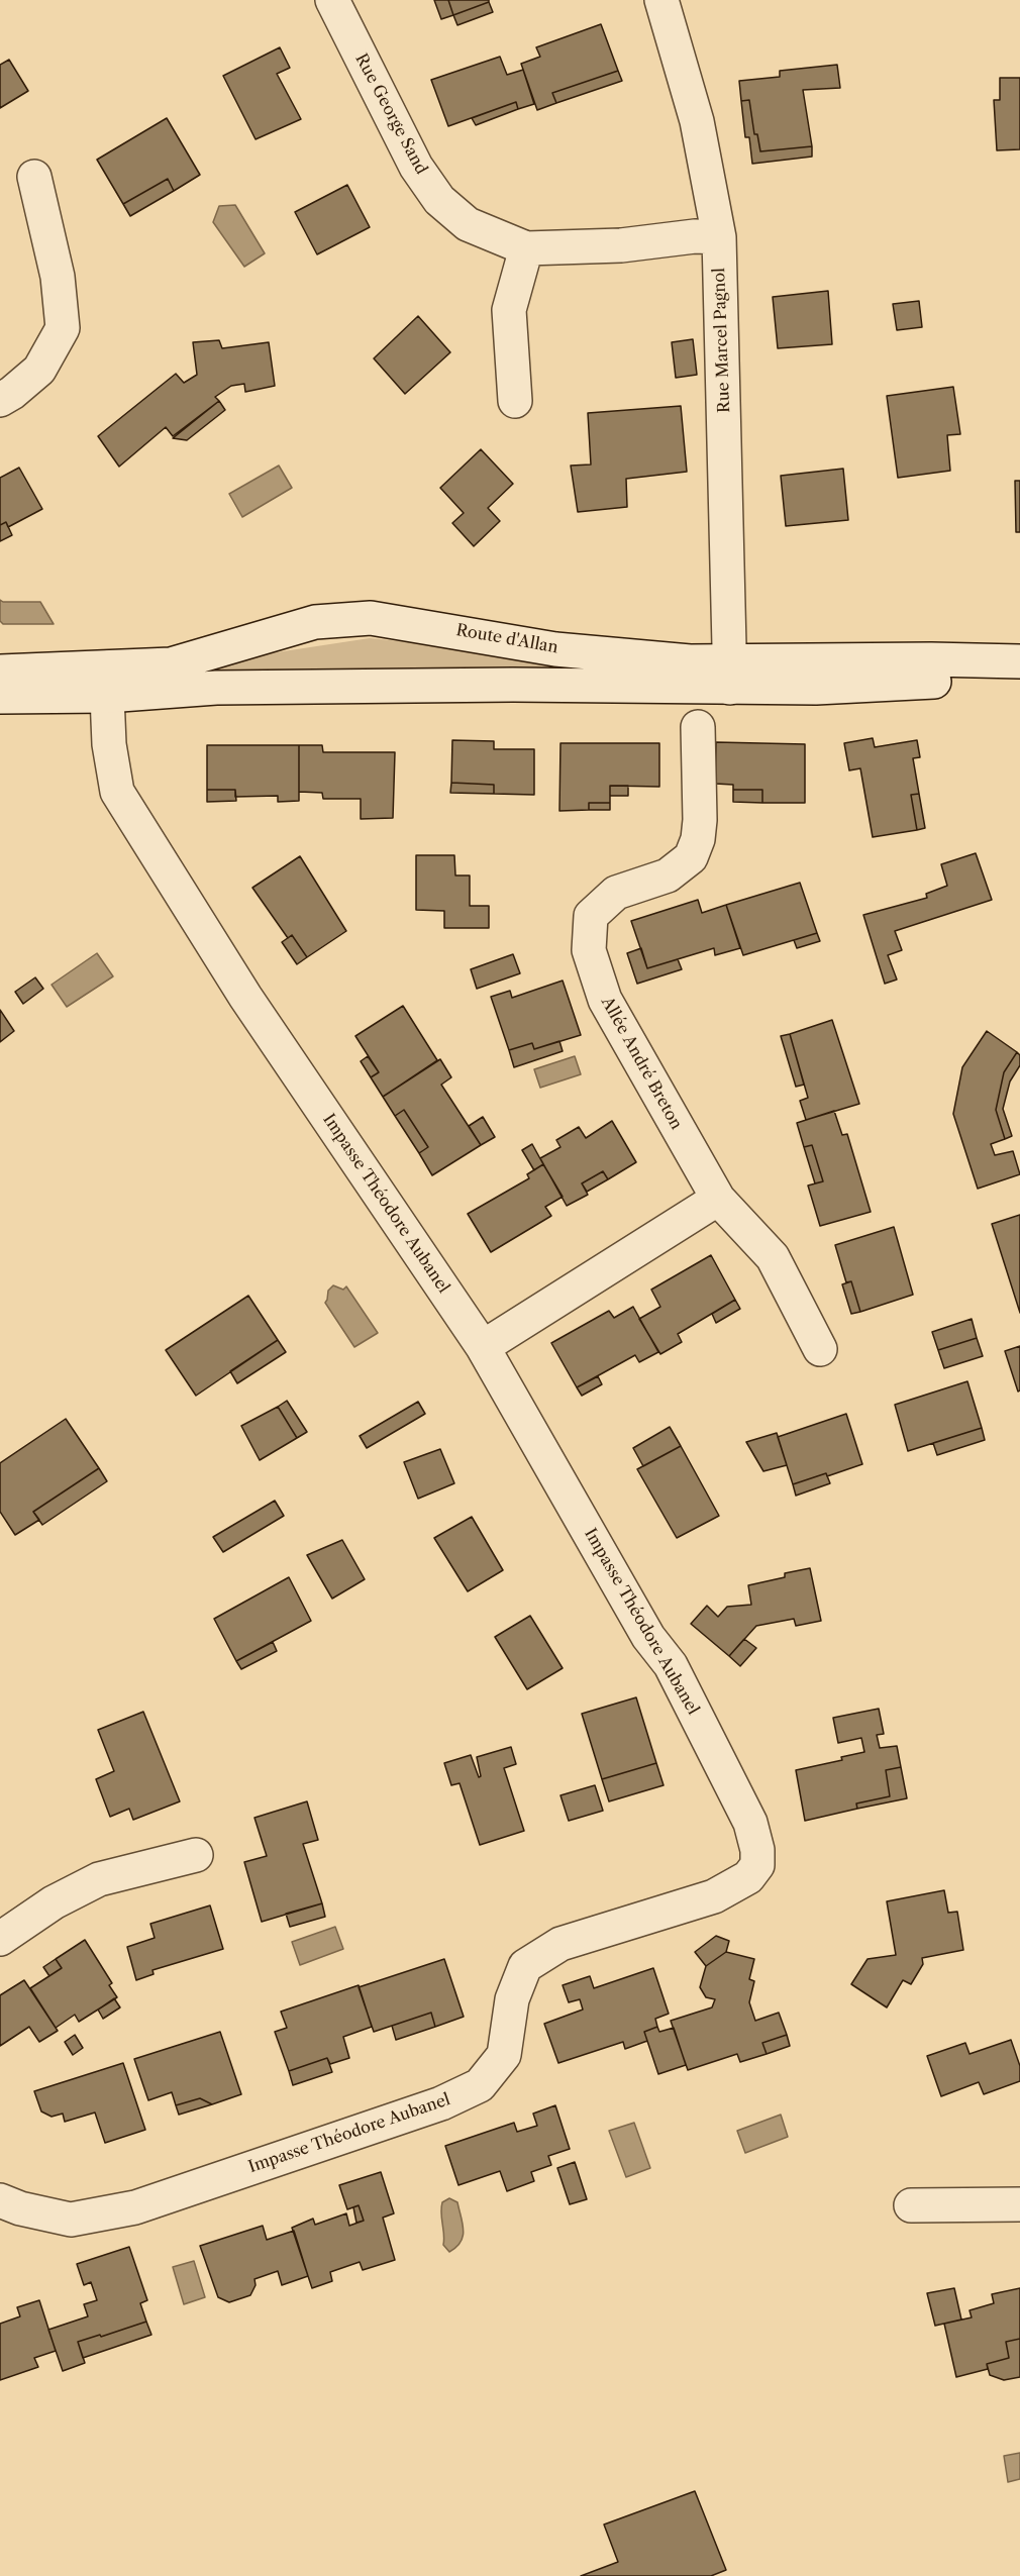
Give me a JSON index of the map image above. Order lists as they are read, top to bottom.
{
  "streets": {
    "street": [
      "Rue George Sand",
      "Rue Marcel Pagnol",
      "Route d'Allan",
      "Allée André Breton",
      "Impasse Théodore Aubanel"
    ]
  },
  "crossings": [
    ["Rue George Sand", "Rue Marcel Pagnol"],
    ["Rue Marcel Pagnol", "Route d'Allan"],
    ["Route d'Allan", "Impasse Théodore Aubanel"]
  ]
}
